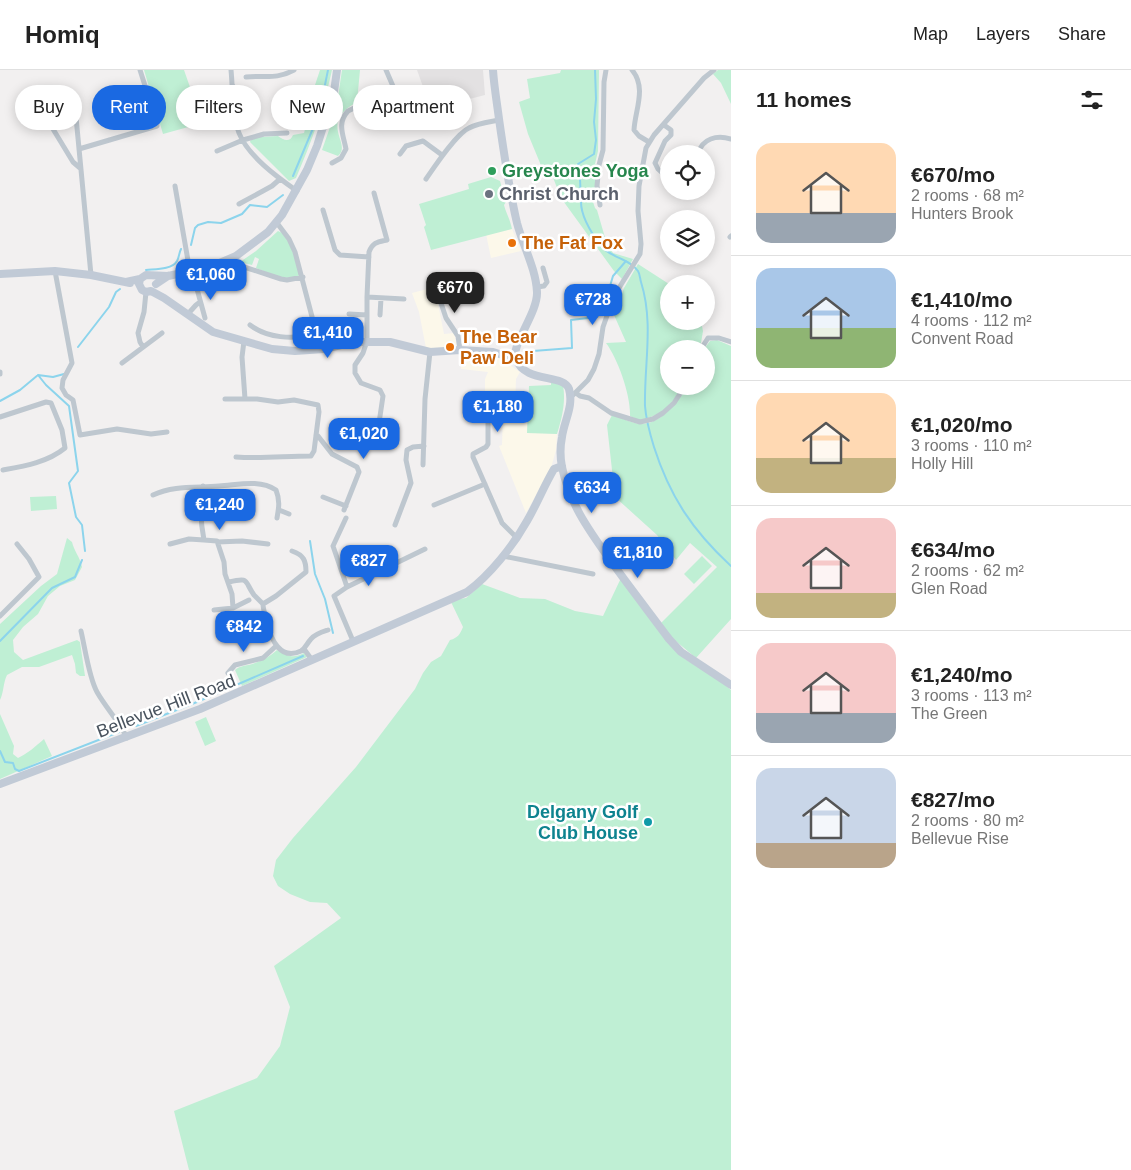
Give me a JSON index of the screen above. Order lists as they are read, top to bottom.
{
  "streets": {
    "street": ["Bellevue Hill Road"]
  },
  "places": [
    "Greystones Yoga",
    "Christ Church",
    "The Fat Fox",
    "The Bear Paw Deli",
    "Delgany Golf Club House"
  ],
  "page": {
    "header": "Homiq",
    "nav": ["Map", "Layers", "Share"],
    "heading": "11 homes",
    "chip": [
      "Buy",
      "Rent",
      "Filters",
      "New",
      "Apartment"
    ],
    "list": [
      {
        "name": "€670/mo",
        "note": "2 rooms · 68 m² · Hunters Brook"
      },
      {
        "name": "€1,410/mo",
        "note": "4 rooms · 112 m² · Convent Road"
      },
      {
        "name": "€1,020/mo",
        "note": "3 rooms · 110 m² · Holly Hill"
      },
      {
        "name": "€634/mo",
        "note": "2 rooms · 62 m² · Glen Road"
      },
      {
        "name": "€1,240/mo",
        "note": "3 rooms · 113 m² · The Green"
      },
      {
        "name": "€827/mo",
        "note": "2 rooms · 80 m² · Bellevue Rise"
      }
    ],
    "map_buttons": ["+", "−"],
    "price": [
      "€1,060",
      "€670",
      "€728",
      "€1,410",
      "€1,180",
      "€1,020",
      "€634",
      "€1,240",
      "€1,810",
      "€827",
      "€842"
    ]
  }
}
